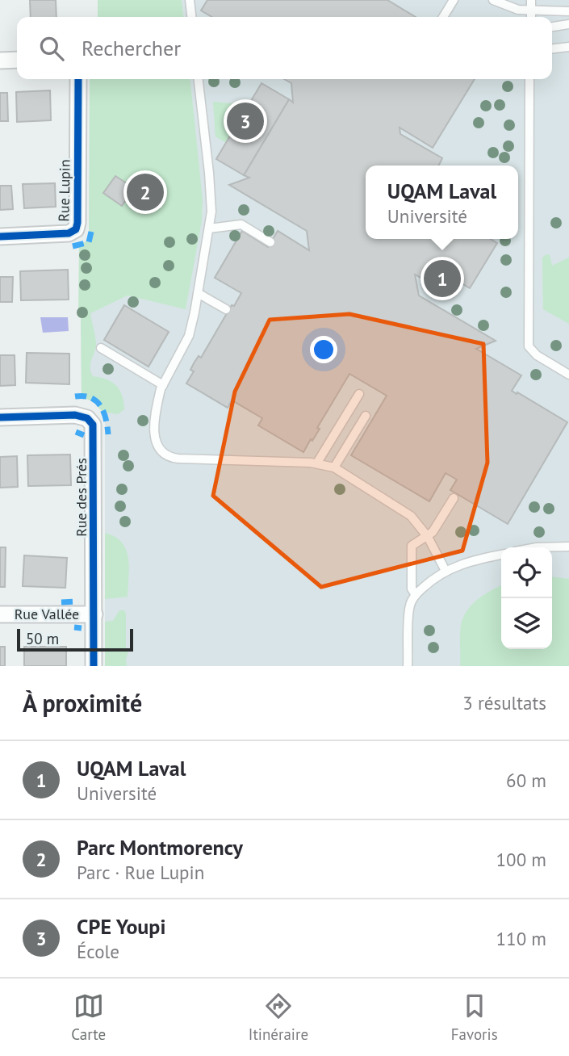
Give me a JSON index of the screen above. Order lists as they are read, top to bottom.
{
  "streets": {
    "street": ["Rue Lupin", "Rue des Prés", "Rue Vallée"]
  },
  "crossings": [
    ["Rue des Prés", "Rue Vallée"]
  ],
  "scale_bar": "50 m",
  "page": {
    "search": "Rechercher",
    "pins": ["3", "2", "1"],
    "popup": ["UQAM Laval", "Université"],
    "scale": "50 m",
    "heading": ["À proximité", "3 résultats"],
    "list": [
      {
        "mark": "1",
        "name": "UQAM Laval",
        "note": "Université",
        "value": "60 m"
      },
      {
        "mark": "2",
        "name": "Parc Montmorency",
        "note": "Parc · Rue Lupin",
        "value": "100 m"
      },
      {
        "mark": "3",
        "name": "CPE Youpi",
        "note": "École",
        "value": "110 m"
      }
    ],
    "nav": ["Carte", "Itinéraire", "Favoris"]
  }
}
